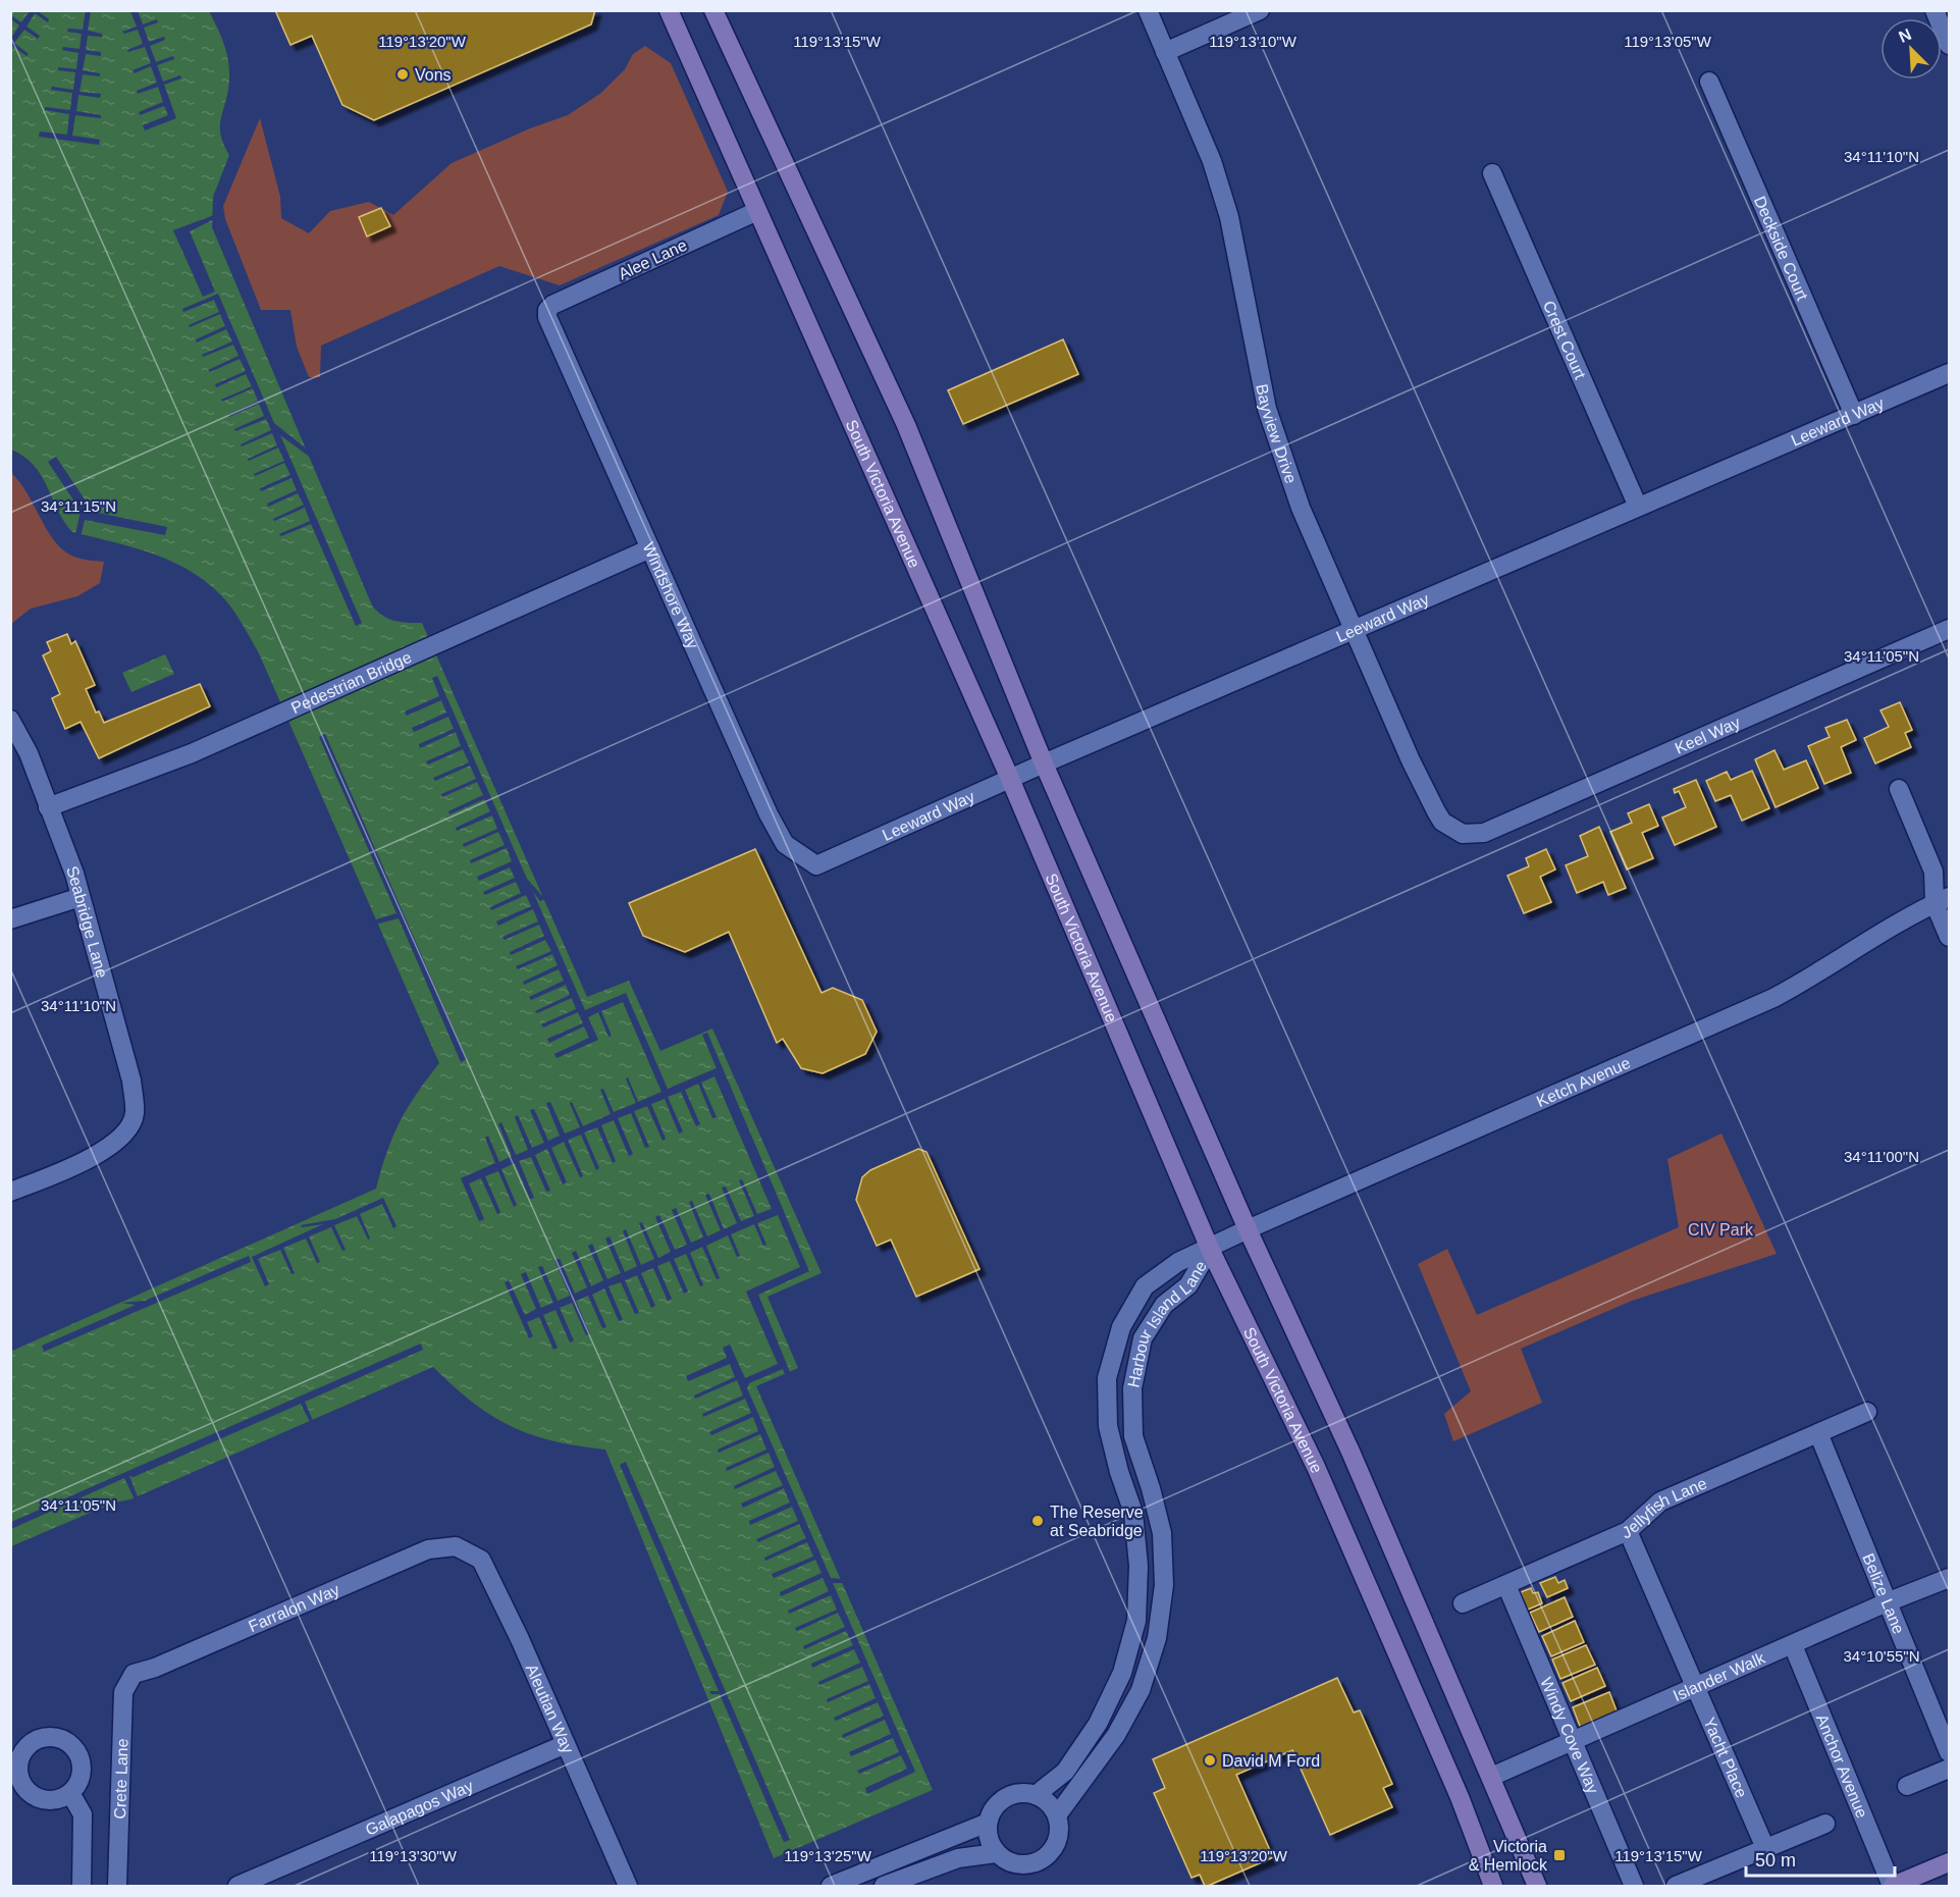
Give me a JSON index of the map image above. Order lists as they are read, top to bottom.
{
  "streets": {
    "main road": ["South Victoria Avenue"],
    "street": [
      "Deckside Court",
      "Alee Lane",
      "Crest Court",
      "Leeward Way",
      "Bayview Drive",
      "Windshore Way",
      "Pedestrian Bridge",
      "Keel Way",
      "Seabridge Lane",
      "Ketch Avenue",
      "Harbour Island Lane",
      "Jellyfish Lane",
      "Belize Lane",
      "Farralon Way",
      "Islander Walk",
      "Aleutian Way",
      "Windy Cove Way",
      "Yacht Place",
      "Anchor Avenue",
      "Crete Lane",
      "Galapagos Way"
    ]
  },
  "crossings": [
    ["Deckside Court", "Leeward Way"],
    ["Alee Lane", "South Victoria Avenue"],
    ["Alee Lane", "Windshore Way"],
    ["Crest Court", "Leeward Way"],
    ["Leeward Way", "Bayview Drive"],
    ["Leeward Way", "South Victoria Avenue"],
    ["Leeward Way", "Windshore Way"],
    ["Bayview Drive", "Keel Way"],
    ["South Victoria Avenue", "Ketch Avenue"],
    ["South Victoria Avenue", "Harbour Island Lane"],
    ["Windshore Way", "Pedestrian Bridge"],
    ["Pedestrian Bridge", "Seabridge Lane"],
    ["Ketch Avenue", "Harbour Island Lane"],
    ["Jellyfish Lane", "Belize Lane"],
    ["Jellyfish Lane", "Windy Cove Way"],
    ["Jellyfish Lane", "Yacht Place"],
    ["Belize Lane", "Islander Walk"],
    ["Farralon Way", "Aleutian Way"],
    ["Farralon Way", "Crete Lane"],
    ["Islander Walk", "Windy Cove Way"],
    ["Islander Walk", "Yacht Place"],
    ["Islander Walk", "Anchor Avenue"],
    ["Aleutian Way", "Galapagos Way"]
  ],
  "parks": ["CIV Park"],
  "places": {
    "other": ["Vons", "The Reserve at Seabridge", "David M Ford"],
    "transit": ["Victoria & Hemlock"]
  },
  "scale_bar": "50 m",
  "north": "top left",
  "coordinates": [
    "119°13'20\"W",
    "119°13'15\"W",
    "119°13'10\"W",
    "119°13'05\"W",
    "34°11'10\"N",
    "34°11'15\"N",
    "34°11'05\"N",
    "34°11'00\"N",
    "34°10'55\"N",
    "119°13'30\"W",
    "119°13'25\"W"
  ]
}
